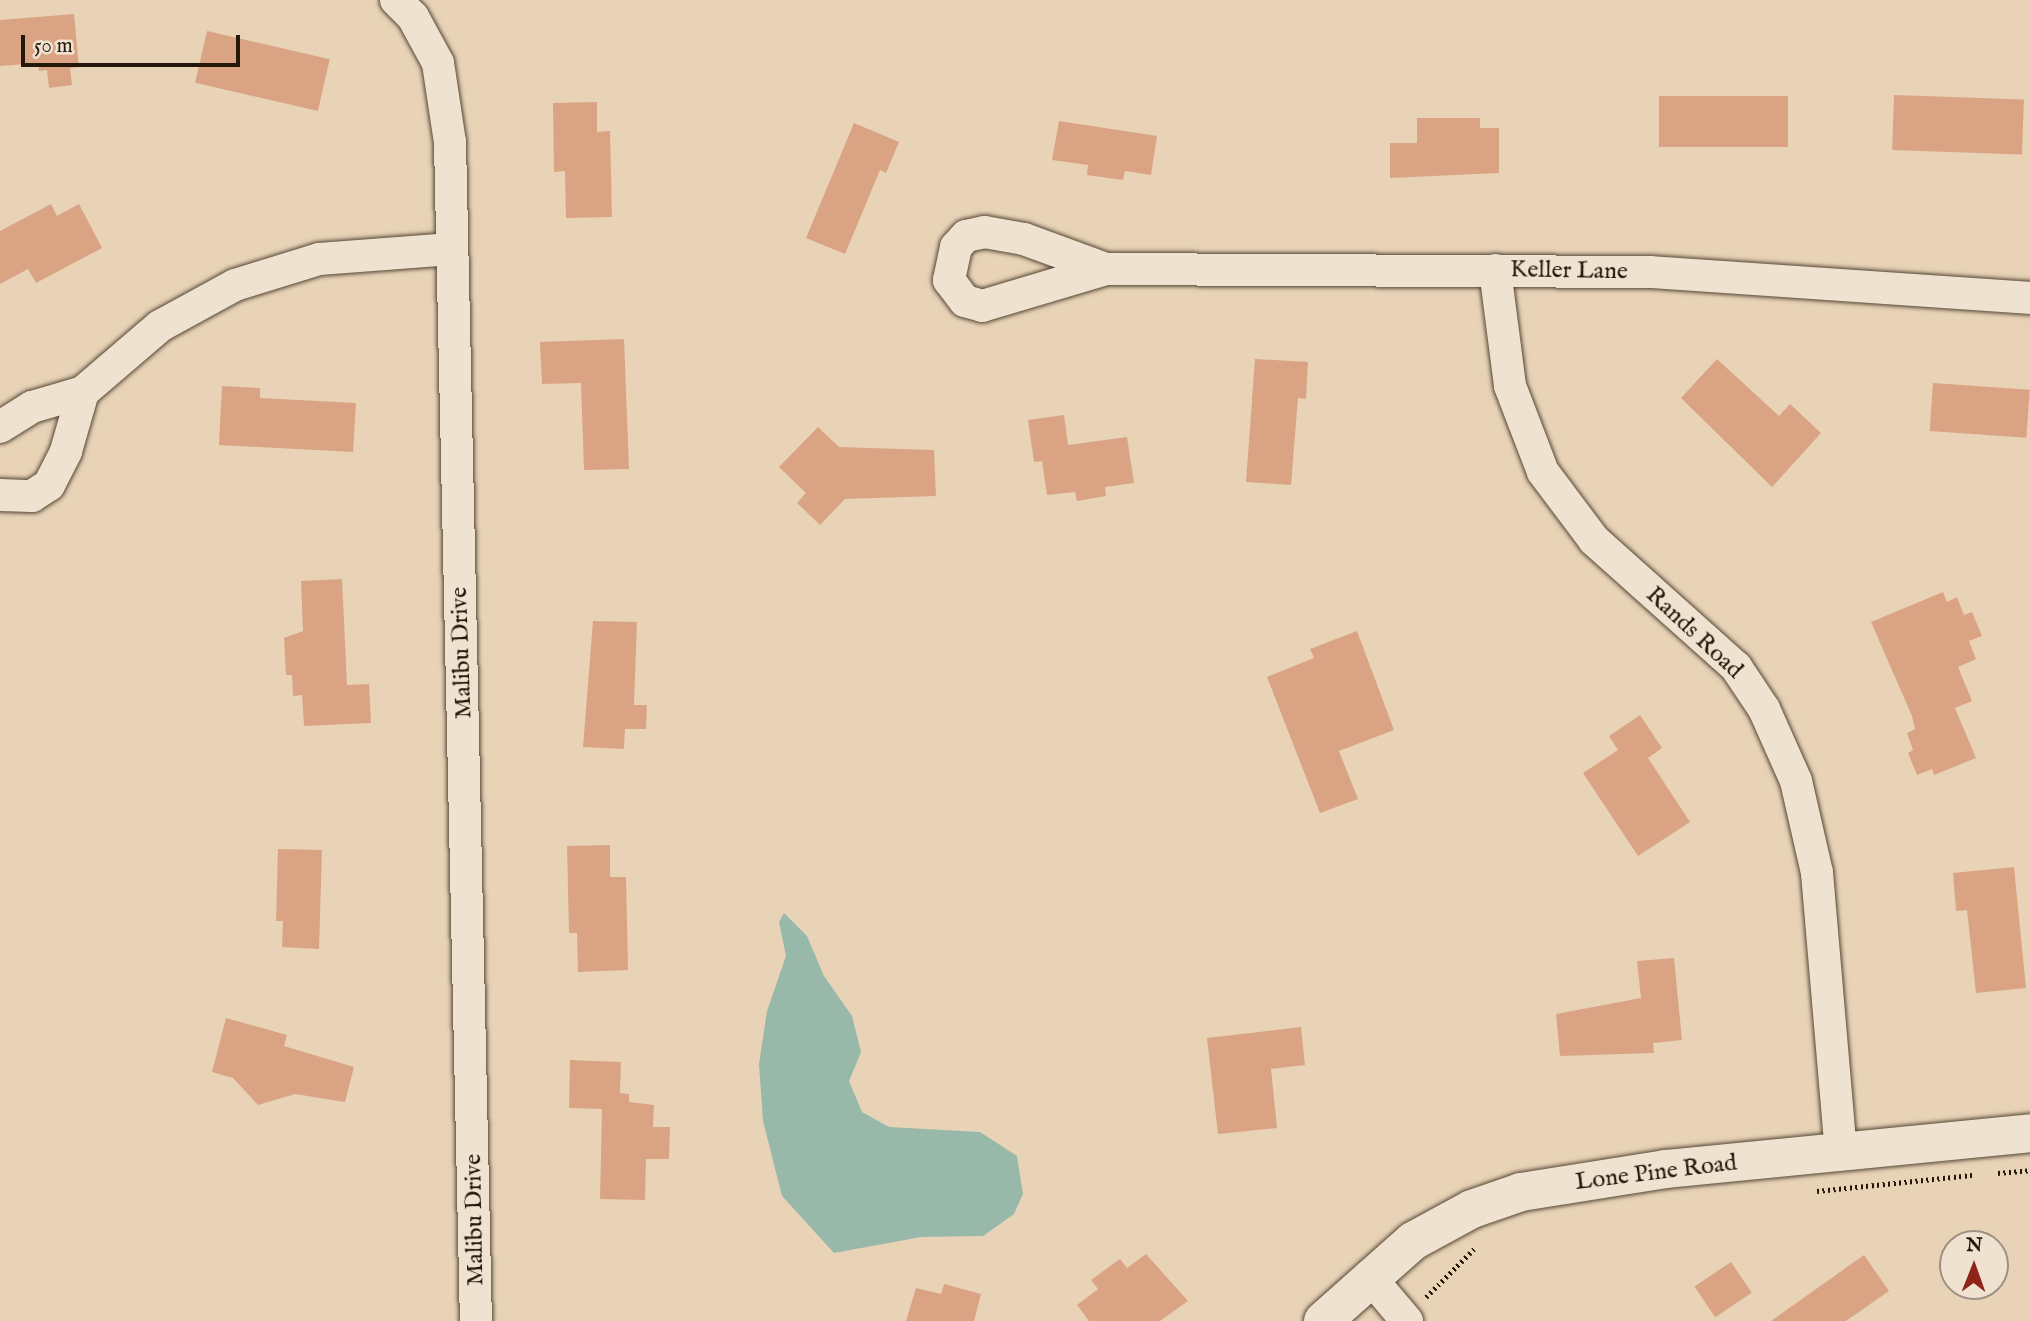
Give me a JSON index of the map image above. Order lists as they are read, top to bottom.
{
  "streets": {
    "street": [
      "Keller Lane",
      "Rands Road",
      "Malibu Drive",
      "Lone Pine Road"
    ]
  },
  "crossings": [
    ["Keller Lane", "Rands Road"],
    ["Rands Road", "Lone Pine Road"]
  ],
  "scale_bar": "50 m",
  "north": "top"
}
